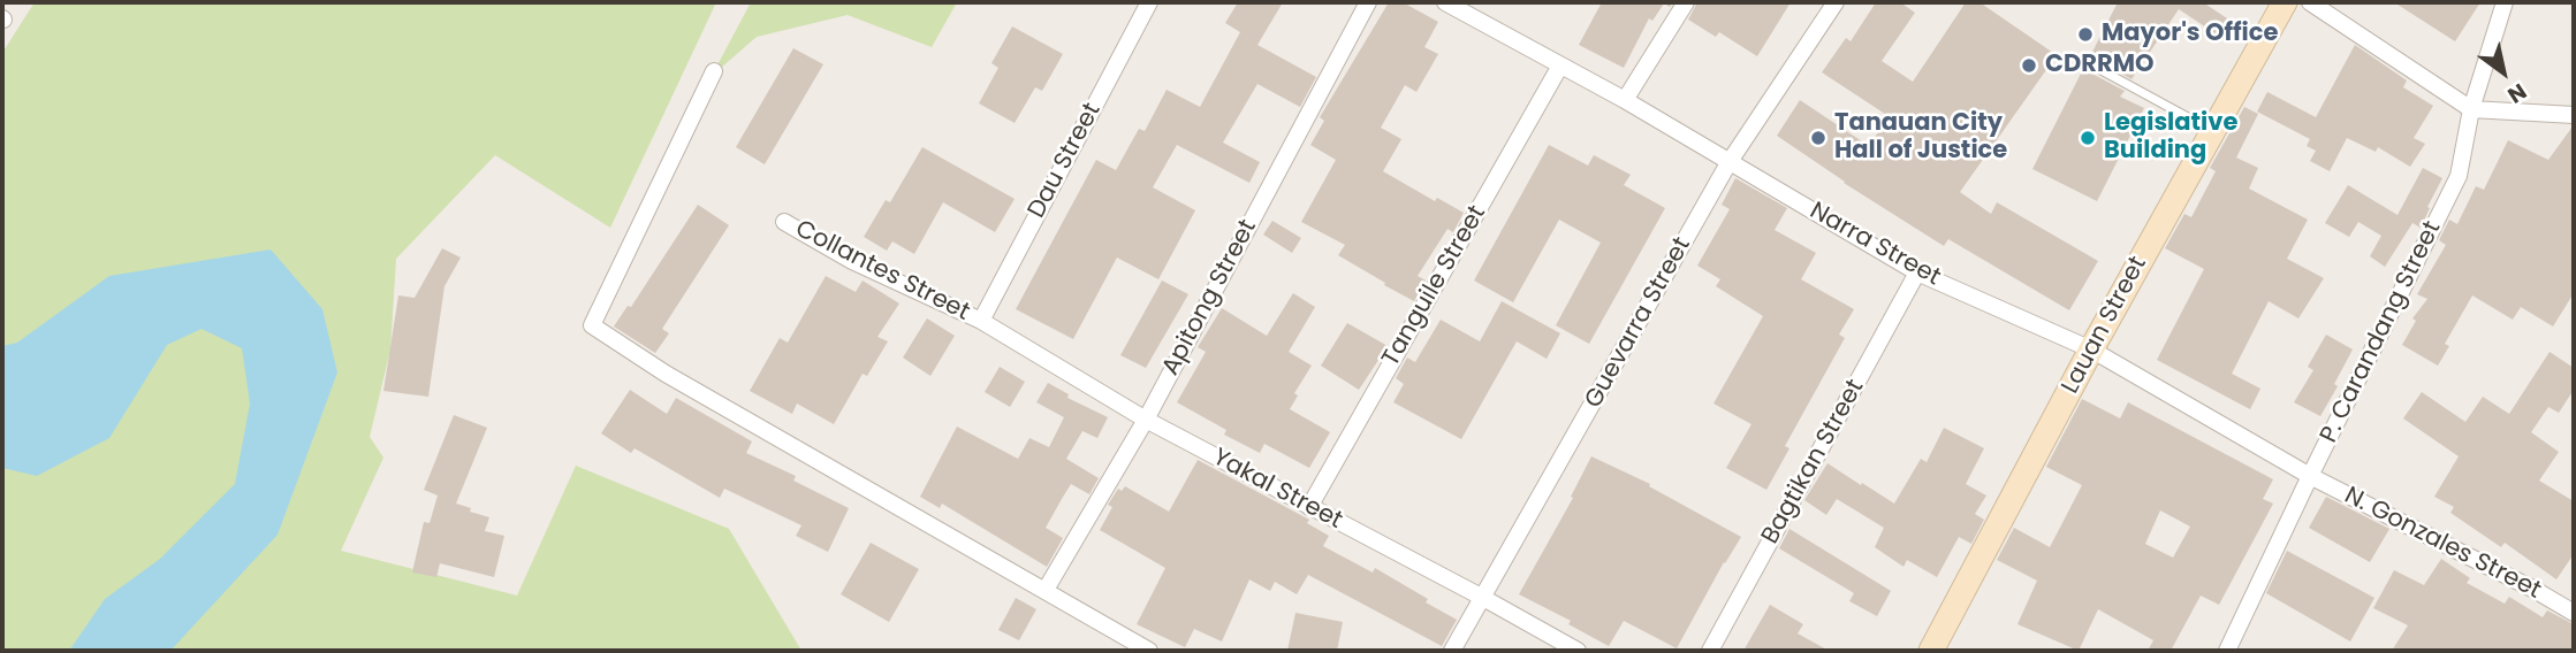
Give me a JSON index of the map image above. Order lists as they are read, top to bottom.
{
  "streets": {
    "street": [
      "Dau Street",
      "Narra Street",
      "Collantes Street",
      "Tanguile Street",
      "Apitong Street",
      "Guevarra Street",
      "Lauan Street",
      "P. Carandang Street",
      "Bagtikan Street",
      "Yakal Street",
      "N. Gonzales Street"
    ]
  },
  "crossings": [
    ["Dau Street", "Collantes Street"],
    ["Dau Street", "Yakal Street"],
    ["Narra Street", "Tanguile Street"],
    ["Narra Street", "Guevarra Street"],
    ["Narra Street", "Lauan Street"],
    ["Narra Street", "P. Carandang Street"],
    ["Narra Street", "Bagtikan Street"],
    ["Narra Street", "N. Gonzales Street"],
    ["Collantes Street", "Yakal Street"],
    ["Tanguile Street", "Yakal Street"],
    ["Apitong Street", "Yakal Street"],
    ["Guevarra Street", "Yakal Street"],
    ["P. Carandang Street", "N. Gonzales Street"]
  ],
  "places": [
    "Mayor's Office",
    "CDRRMO",
    "Tanauan City Hall of Justice",
    "Legislative Building"
  ],
  "north": "bottom right"
}
